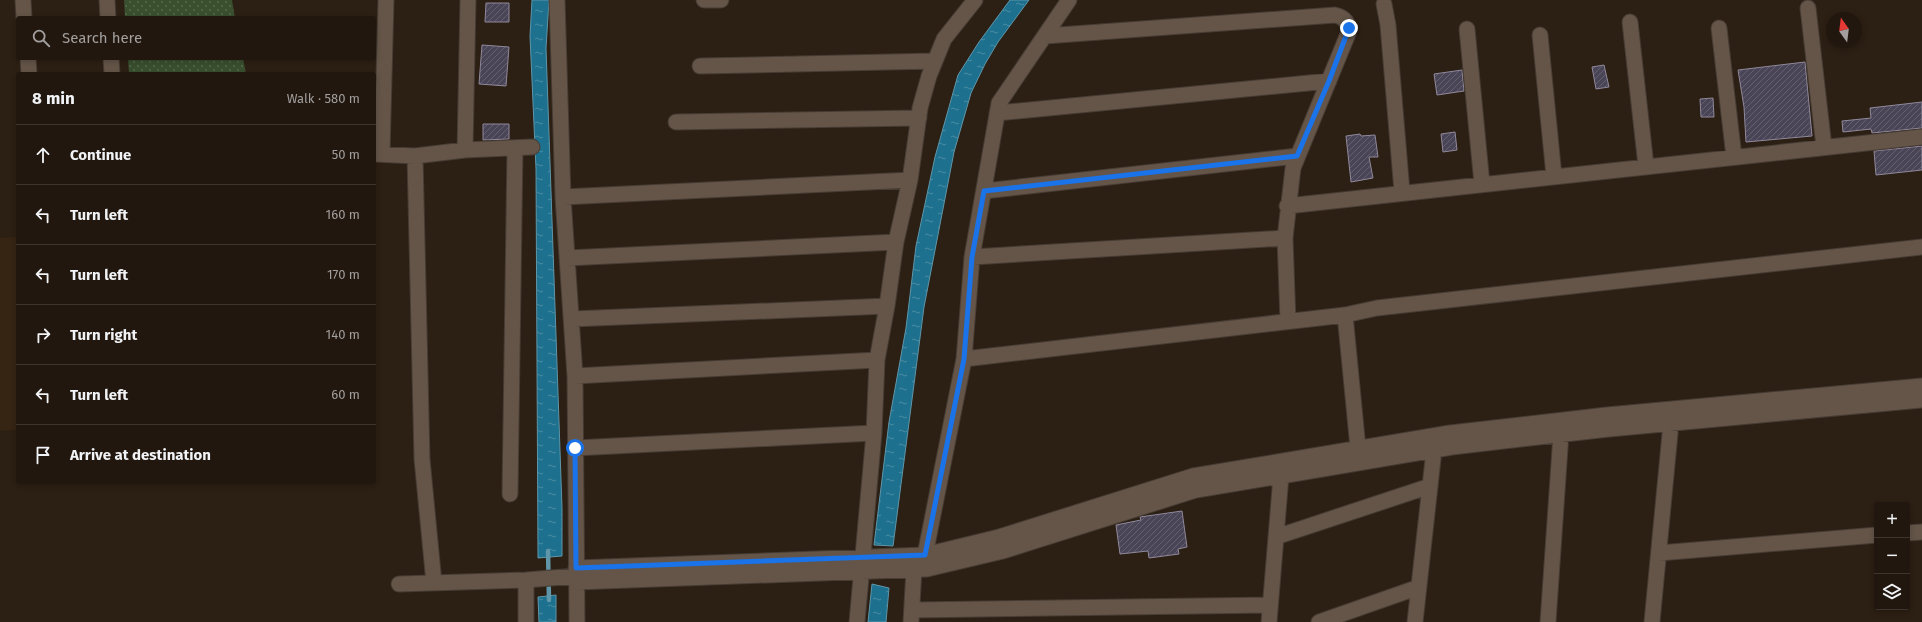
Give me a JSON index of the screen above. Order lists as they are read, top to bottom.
{
  "north": "top",
  "page": {
    "search": "Search here",
    "heading": ["8 min", "Walk · 580 m"],
    "list": [
      ["Continue", "50 m"],
      ["Turn left", "160 m"],
      ["Turn left", "170 m"],
      ["Turn right", "140 m"],
      ["Turn left", "60 m"],
      "Arrive at destination"
    ],
    "map_buttons": ["+", "−"]
  }
}
